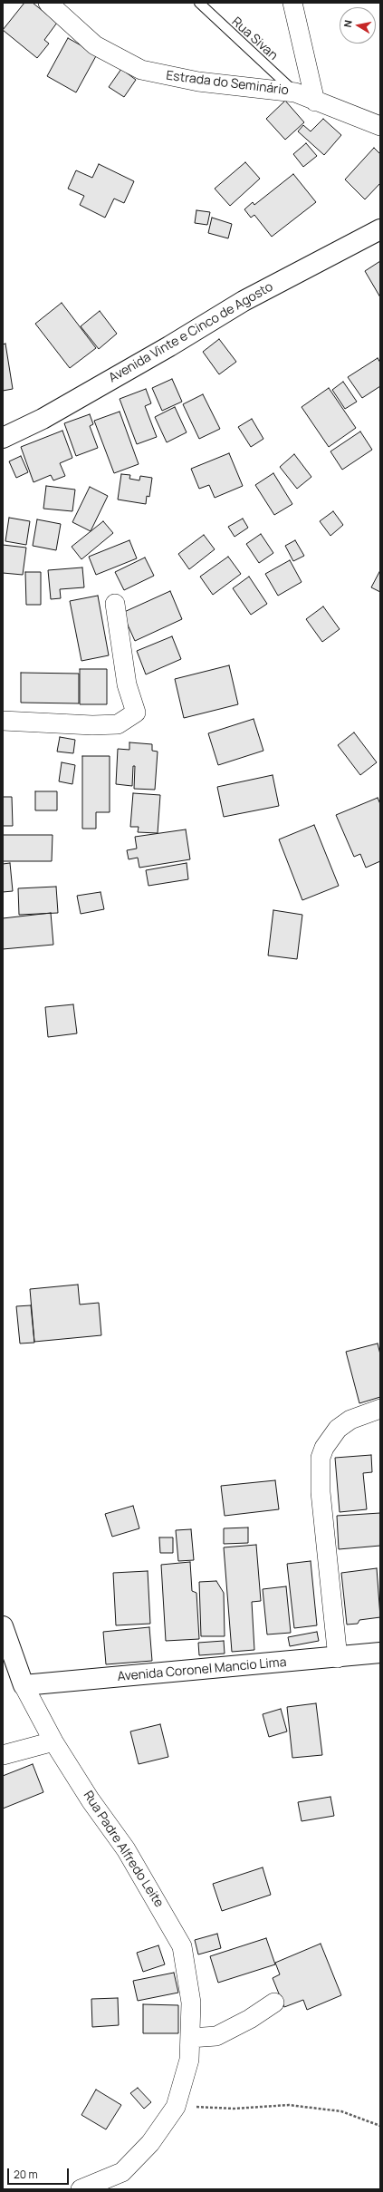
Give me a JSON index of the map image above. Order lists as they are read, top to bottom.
{
  "streets": {
    "main road": ["Avenida Vinte e Cinco de Agosto", "Avenida Coronel Mancio Lima", "Rua Padre Alfredo Leite"],
    "street": ["Estrada do Seminário"],
    "lane": ["Rua Sivan"]
  },
  "crossings": [
    ["Rua Sivan", "Estrada do Seminário"],
    ["Avenida Coronel Mancio Lima", "Rua Padre Alfredo Leite"]
  ],
  "scale_bar": "20 m",
  "north": "left"
}
